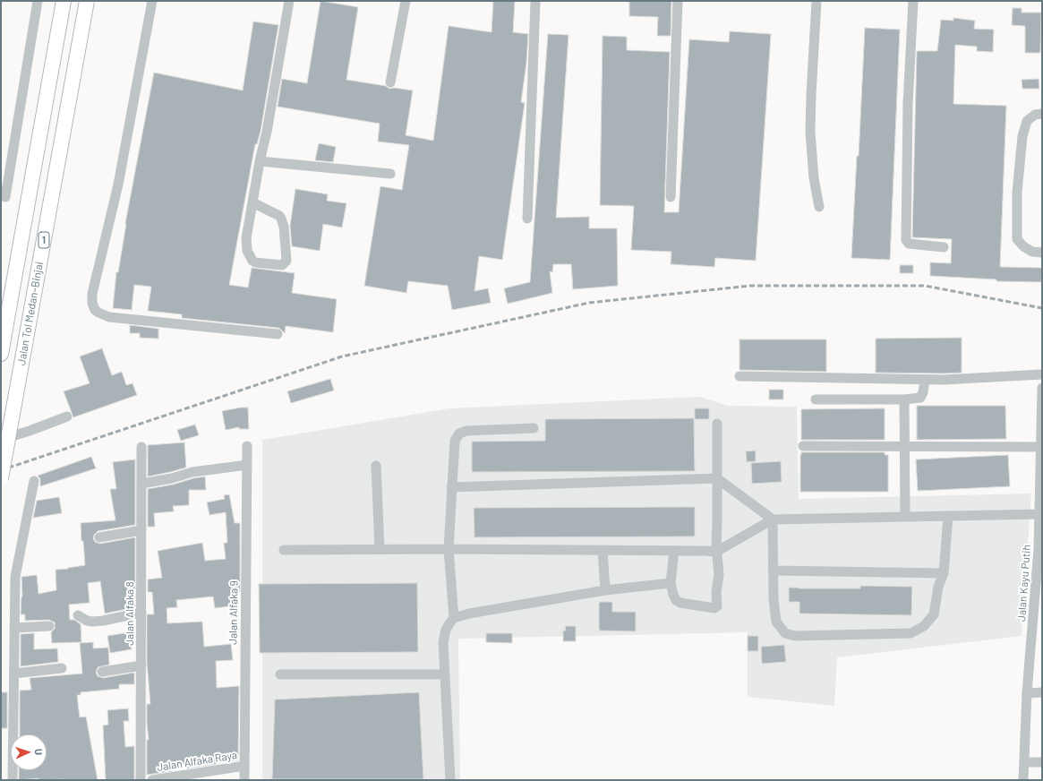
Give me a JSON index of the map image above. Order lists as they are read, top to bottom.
{
  "streets": {
    "highway": ["1", "Jalan Tol Medan–Binjai"],
    "street": [
      "Jalan Kayu Putih",
      "Jalan Alfaka 9",
      "Jalan Alfaka 8",
      "Jalan Alfaka Raya"
    ]
  },
  "crossings": [
    ["Jalan Alfaka 9", "Jalan Alfaka Raya"]
  ],
  "north": "right"
}
